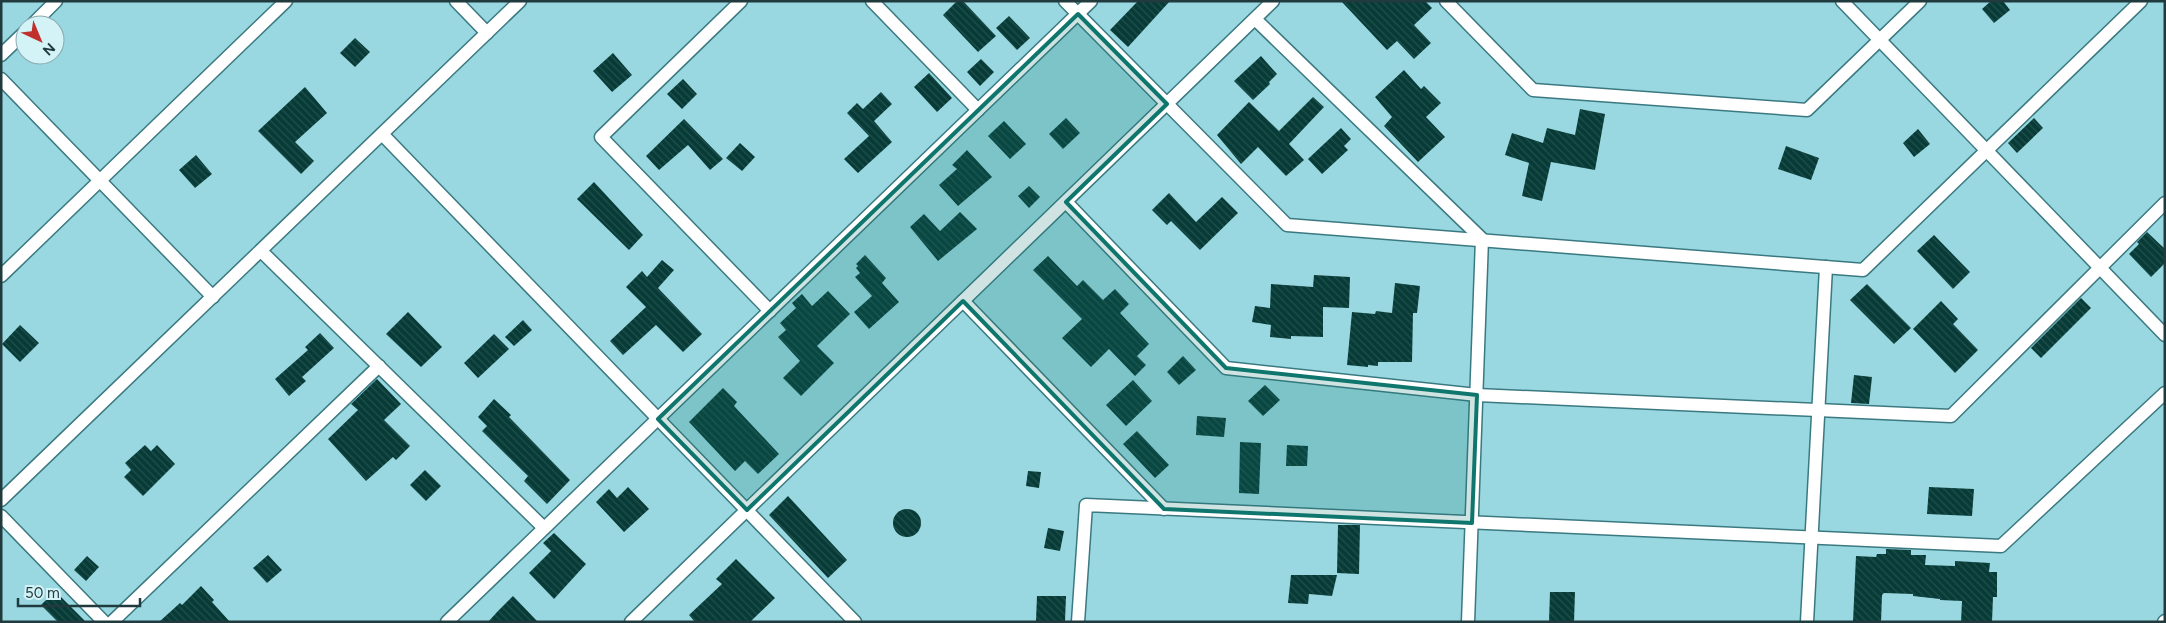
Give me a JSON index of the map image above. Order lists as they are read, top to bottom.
{
  "scale_bar": "50 m",
  "north": "bottom right"
}
